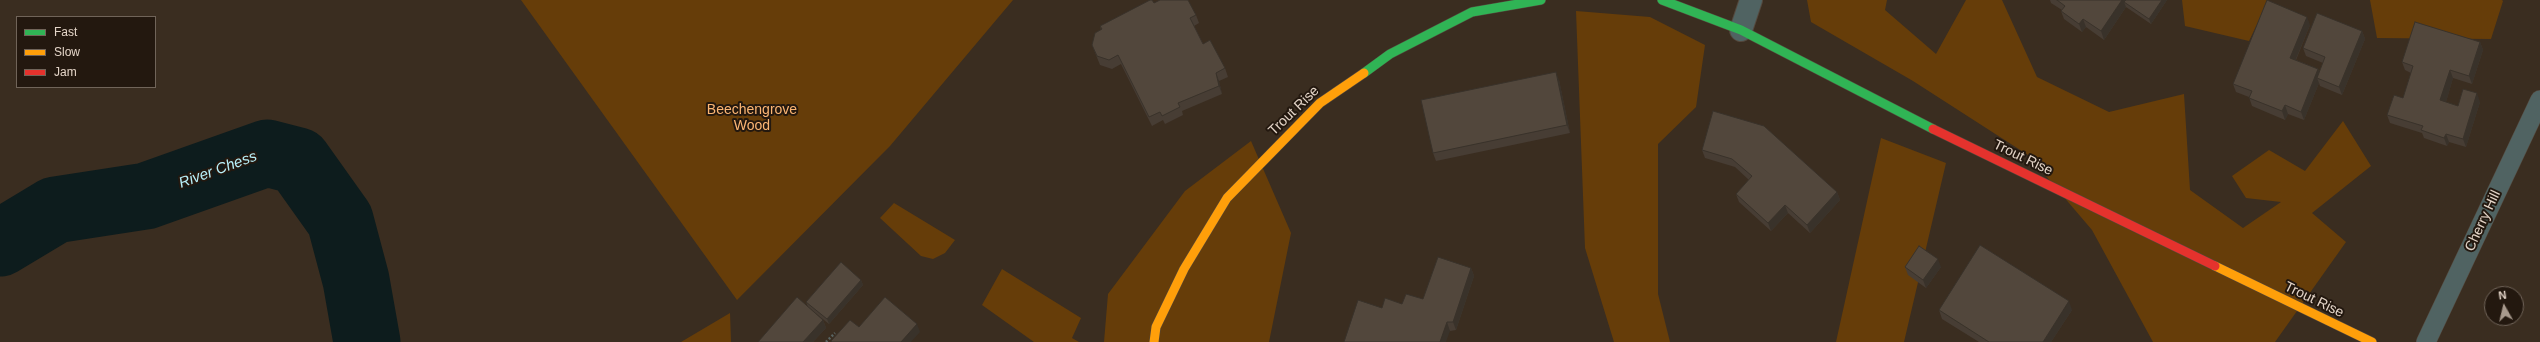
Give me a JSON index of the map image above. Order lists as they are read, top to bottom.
{
  "streets": {
    "street": ["Trout Rise"],
    "lane": ["Cherry Hill"]
  },
  "water": ["River Chess"],
  "parks": ["Beechengrove Wood"],
  "legend": ["Fast", "Slow", "Jam"],
  "north": "top"
}
